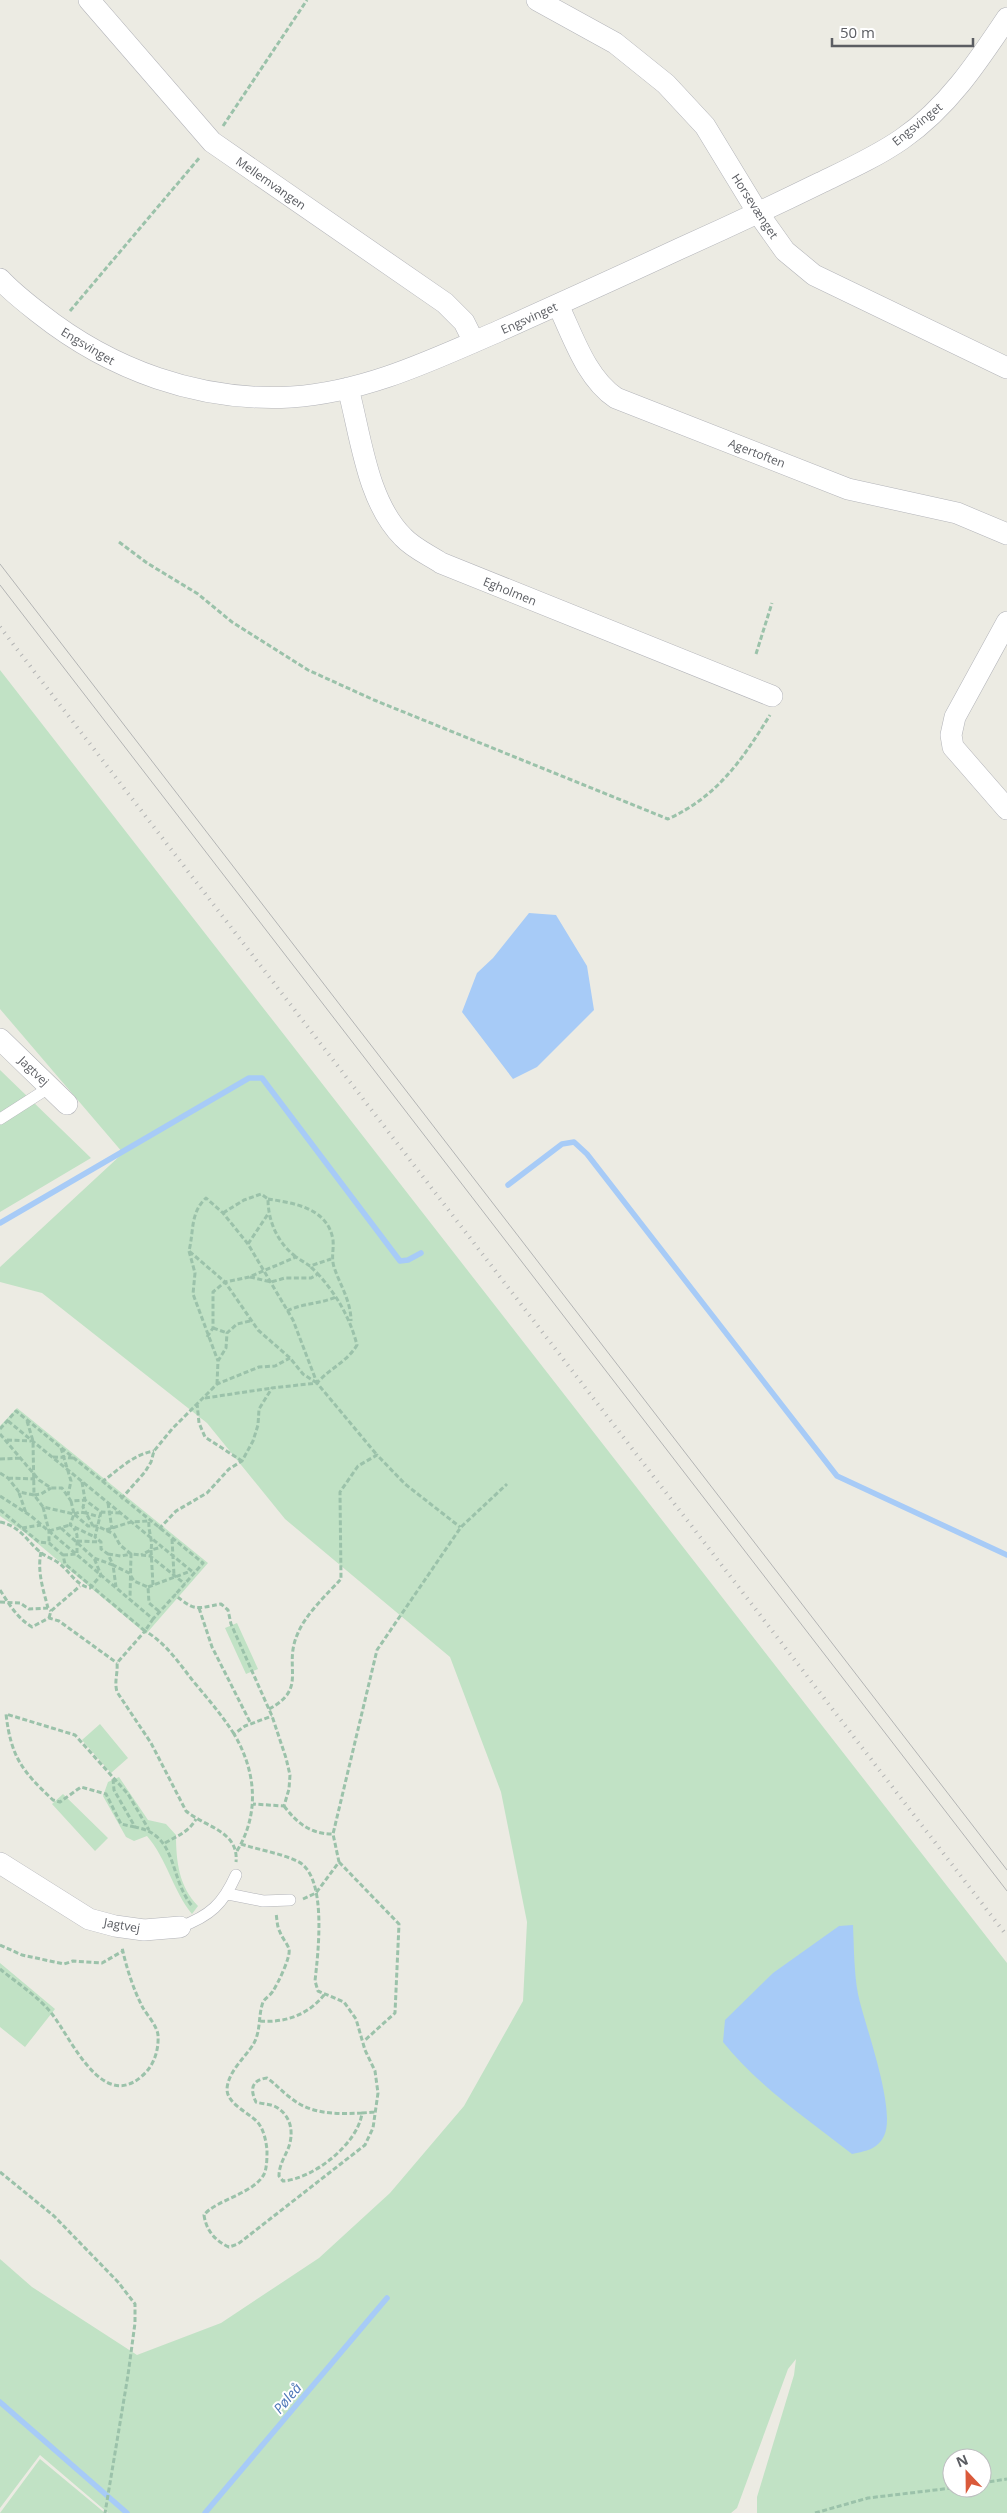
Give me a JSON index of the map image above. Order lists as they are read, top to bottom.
{
  "streets": {
    "street": [
      "Engsvinget",
      "Mellemvangen",
      "Horsevænget",
      "Agertoften",
      "Egholmen",
      "Jagtvej"
    ]
  },
  "crossings": [
    ["Engsvinget", "Mellemvangen"],
    ["Engsvinget", "Horsevænget"],
    ["Engsvinget", "Agertoften"],
    ["Engsvinget", "Egholmen"]
  ],
  "water": ["Pøleå"],
  "scale_bar": "50 m",
  "north": "top"
}
